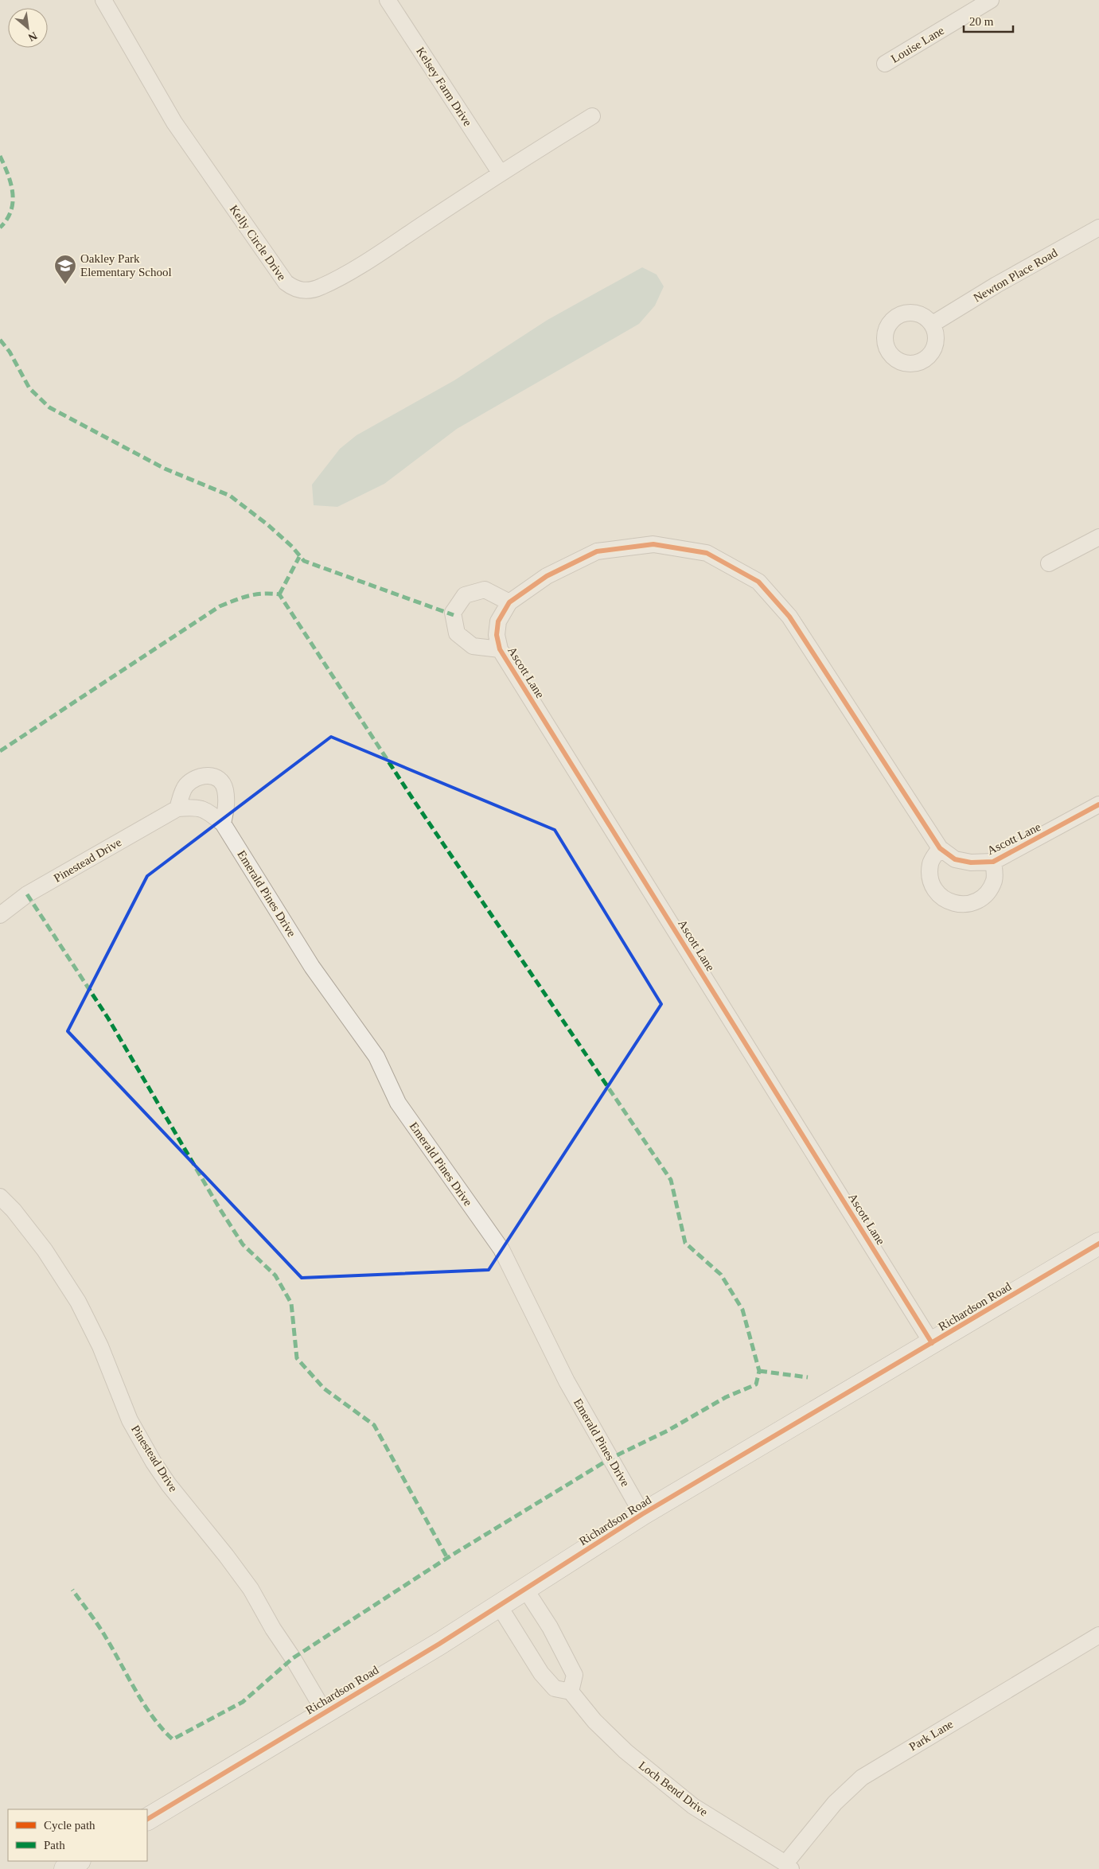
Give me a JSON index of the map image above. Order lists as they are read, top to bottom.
{
  "streets": {
    "street": [
      "Louise Lane",
      "Kelsey Farm Drive",
      "Kelly Circle Drive",
      "Newton Place Road",
      "Ascott Lane",
      "Pinestead Drive",
      "Emerald Pines Drive",
      "Richardson Road",
      "Park Lane",
      "Loch Bend Drive"
    ]
  },
  "crossings": [
    ["Kelsey Farm Drive", "Kelly Circle Drive"],
    ["Ascott Lane", "Richardson Road"],
    ["Pinestead Drive", "Emerald Pines Drive"],
    ["Pinestead Drive", "Richardson Road"],
    ["Emerald Pines Drive", "Richardson Road"],
    ["Park Lane", "Loch Bend Drive"]
  ],
  "places": {
    "school or university": ["Oakley Park Elementary School"]
  },
  "legend": ["Cycle path", "Path"],
  "scale_bar": "20 m",
  "north": "bottom right"
}
